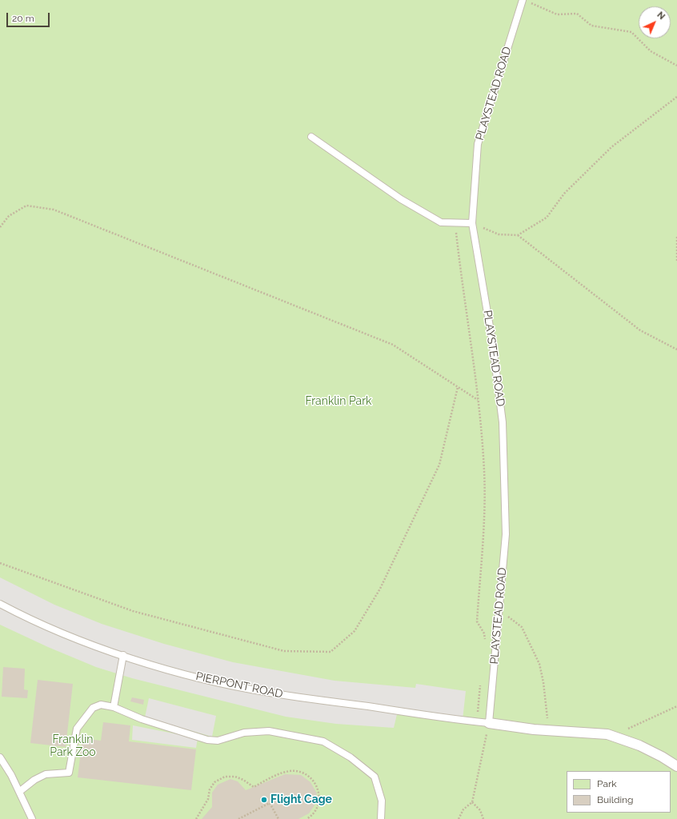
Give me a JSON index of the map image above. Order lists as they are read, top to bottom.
{
  "streets": {
    "lane": ["PLAYSTEAD ROAD", "PIERPONT ROAD"]
  },
  "crossings": [
    ["PLAYSTEAD ROAD", "PIERPONT ROAD"]
  ],
  "parks": ["Franklin Park", "Franklin Park Zoo"],
  "places": ["Flight Cage"],
  "legend": ["Park", "Building"],
  "scale_bar": "20 m",
  "north": "top right"
}
